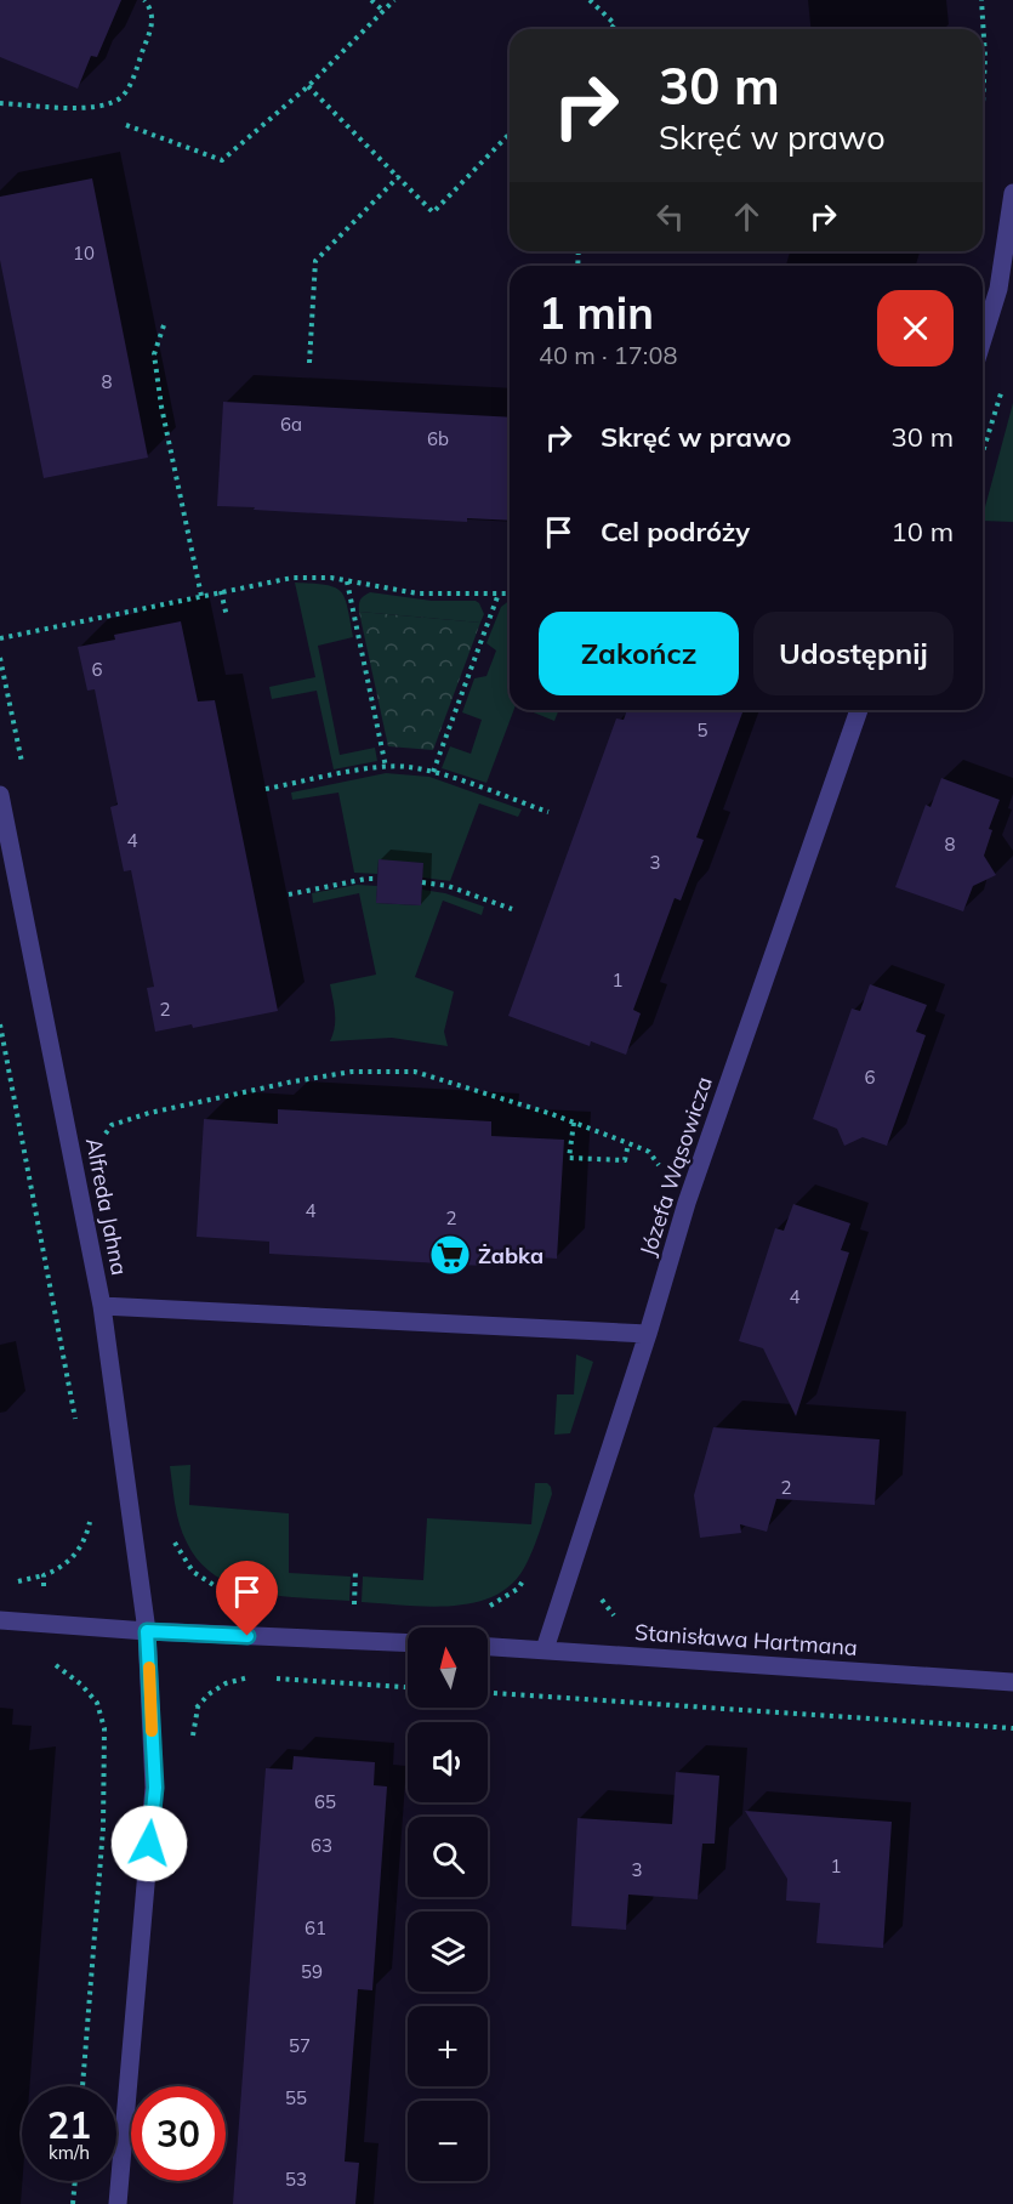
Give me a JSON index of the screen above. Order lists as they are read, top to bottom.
{
  "streets": {
    "street": ["Józefa Wąsowicza", "Alfreda Jahna", "Stanisława Hartmana"]
  },
  "crossings": [
    ["Józefa Wąsowicza", "Stanisława Hartmana"]
  ],
  "places": {
    "supermarket": ["Żabka"]
  },
  "house_numbers": [
    "10",
    "8",
    "6a",
    "6b",
    "6",
    "5",
    "4",
    "8",
    "3",
    "1",
    "2",
    "6",
    "4",
    "2",
    "4",
    "2",
    "65",
    "63",
    "1",
    "3",
    "61",
    "59",
    "57",
    "55",
    "53"
  ],
  "north": "top",
  "page": {
    "turn": ["30 m", "Skręć w prawo"],
    "heading": ["1 min", "40 m · 17:08"],
    "list": [
      {
        "name": "Skręć w prawo",
        "value": "30 m"
      },
      {
        "name": "Cel podróży",
        "value": "10 m"
      }
    ],
    "buttons": ["Zakończ", "Udostępnij"],
    "map_buttons": ["+", "−"],
    "speed": "21 km/h",
    "limit": "30"
  }
}
